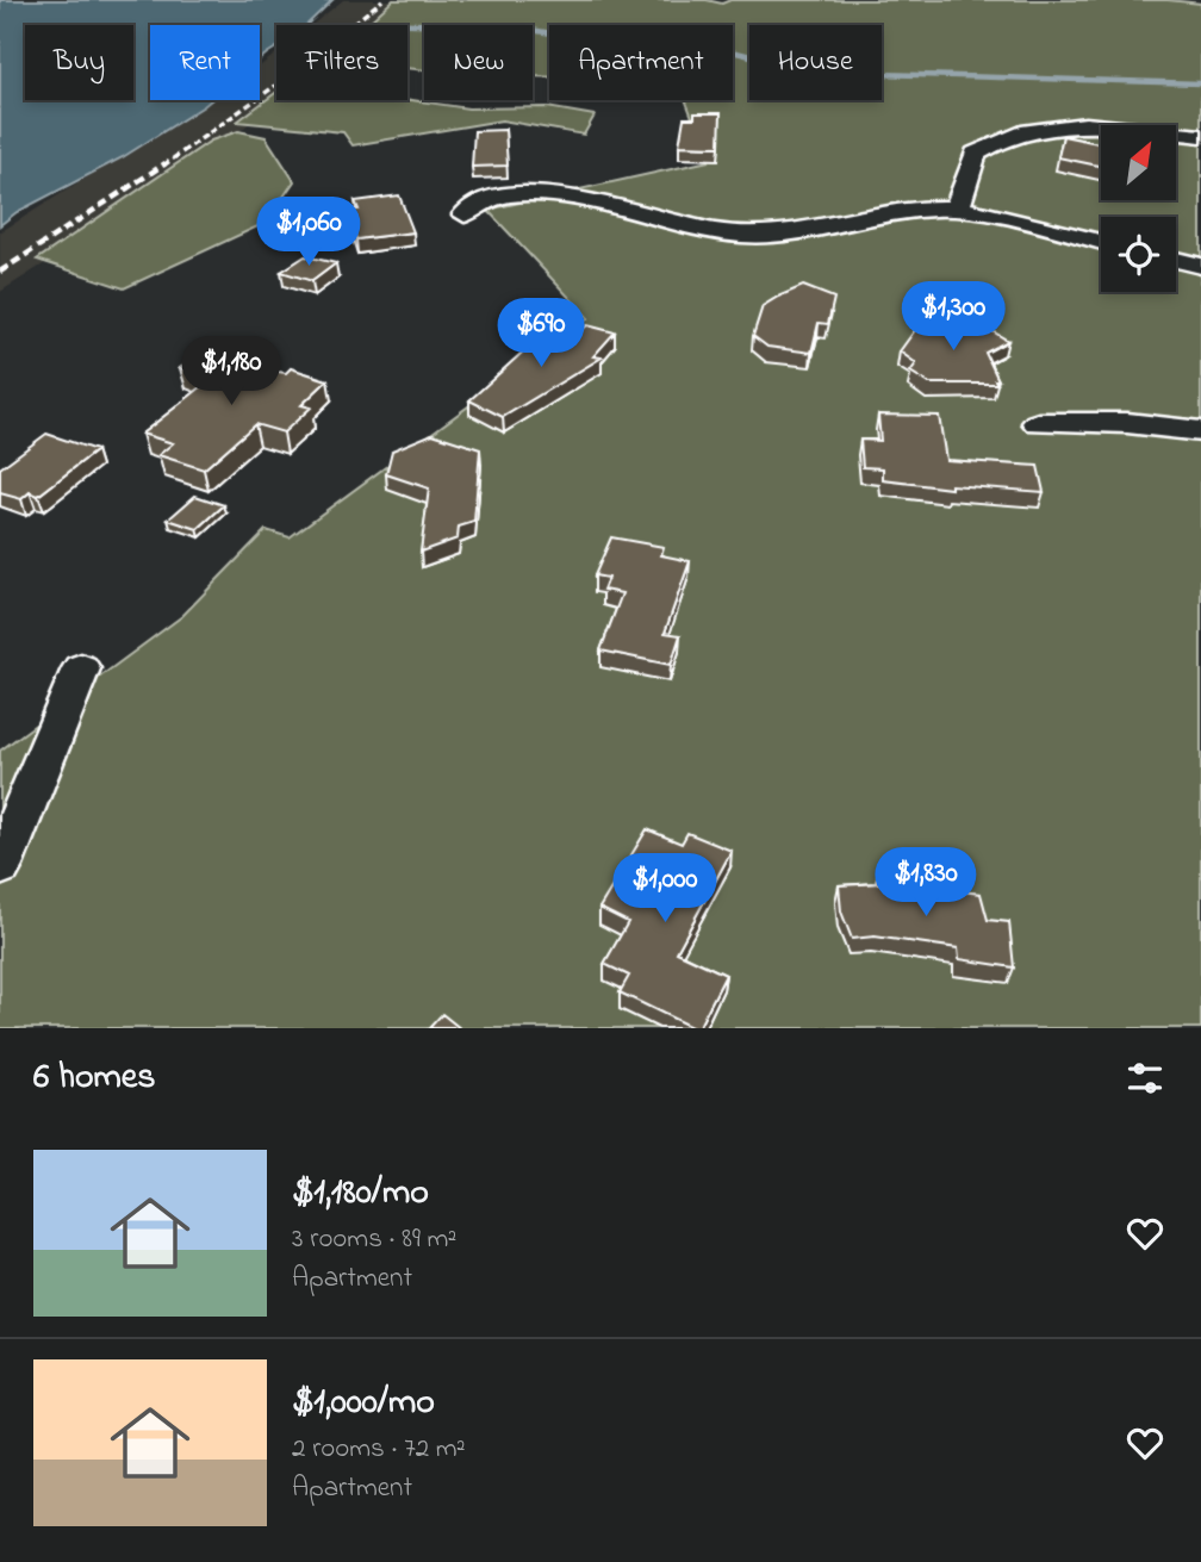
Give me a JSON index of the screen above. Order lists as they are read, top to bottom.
{
  "north": "top right",
  "page": {
    "chip": [
      "Buy",
      "Rent",
      "Filters",
      "New",
      "Apartment",
      "House"
    ],
    "price": [
      "$1,060",
      "$1,300",
      "$690",
      "$1,180",
      "$1,830",
      "$1,000"
    ],
    "heading": "6 homes",
    "list": [
      {
        "name": "$1,180/mo",
        "note": "3 rooms · 89 m² · Apartment"
      },
      {
        "name": "$1,000/mo",
        "note": "2 rooms · 72 m² · Apartment"
      }
    ]
  }
}
